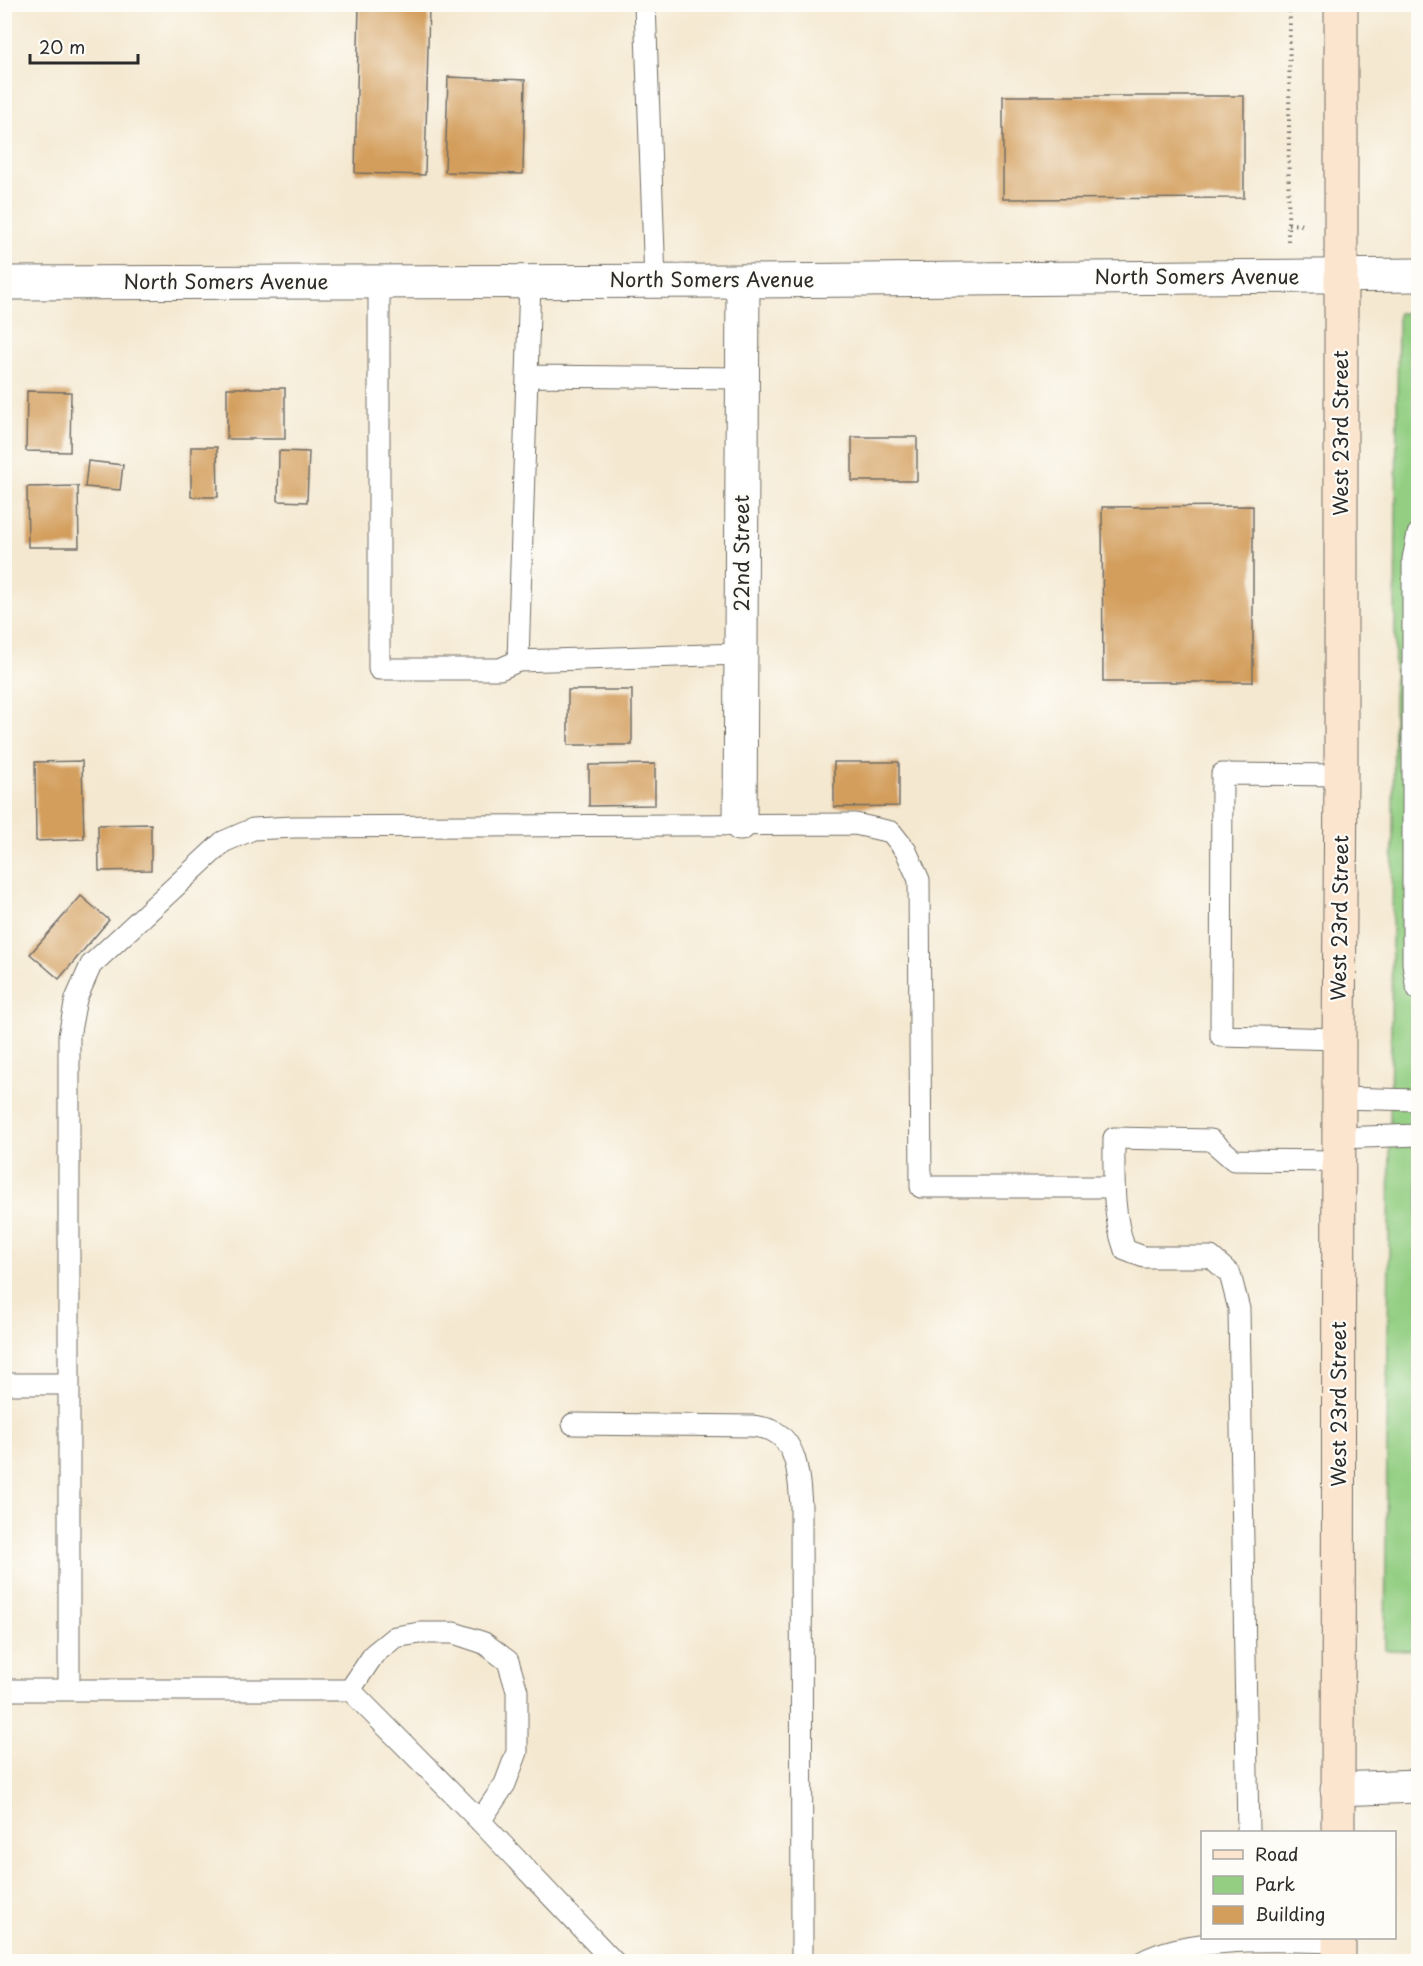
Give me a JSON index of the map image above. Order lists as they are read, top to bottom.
{
  "streets": {
    "main road": ["West 23rd Street"],
    "street": ["North Somers Avenue", "22nd Street"]
  },
  "crossings": [
    ["North Somers Avenue", "West 23rd Street"],
    ["North Somers Avenue", "22nd Street"]
  ],
  "legend": ["Road", "Park", "Building"],
  "scale_bar": "20 m"
}
